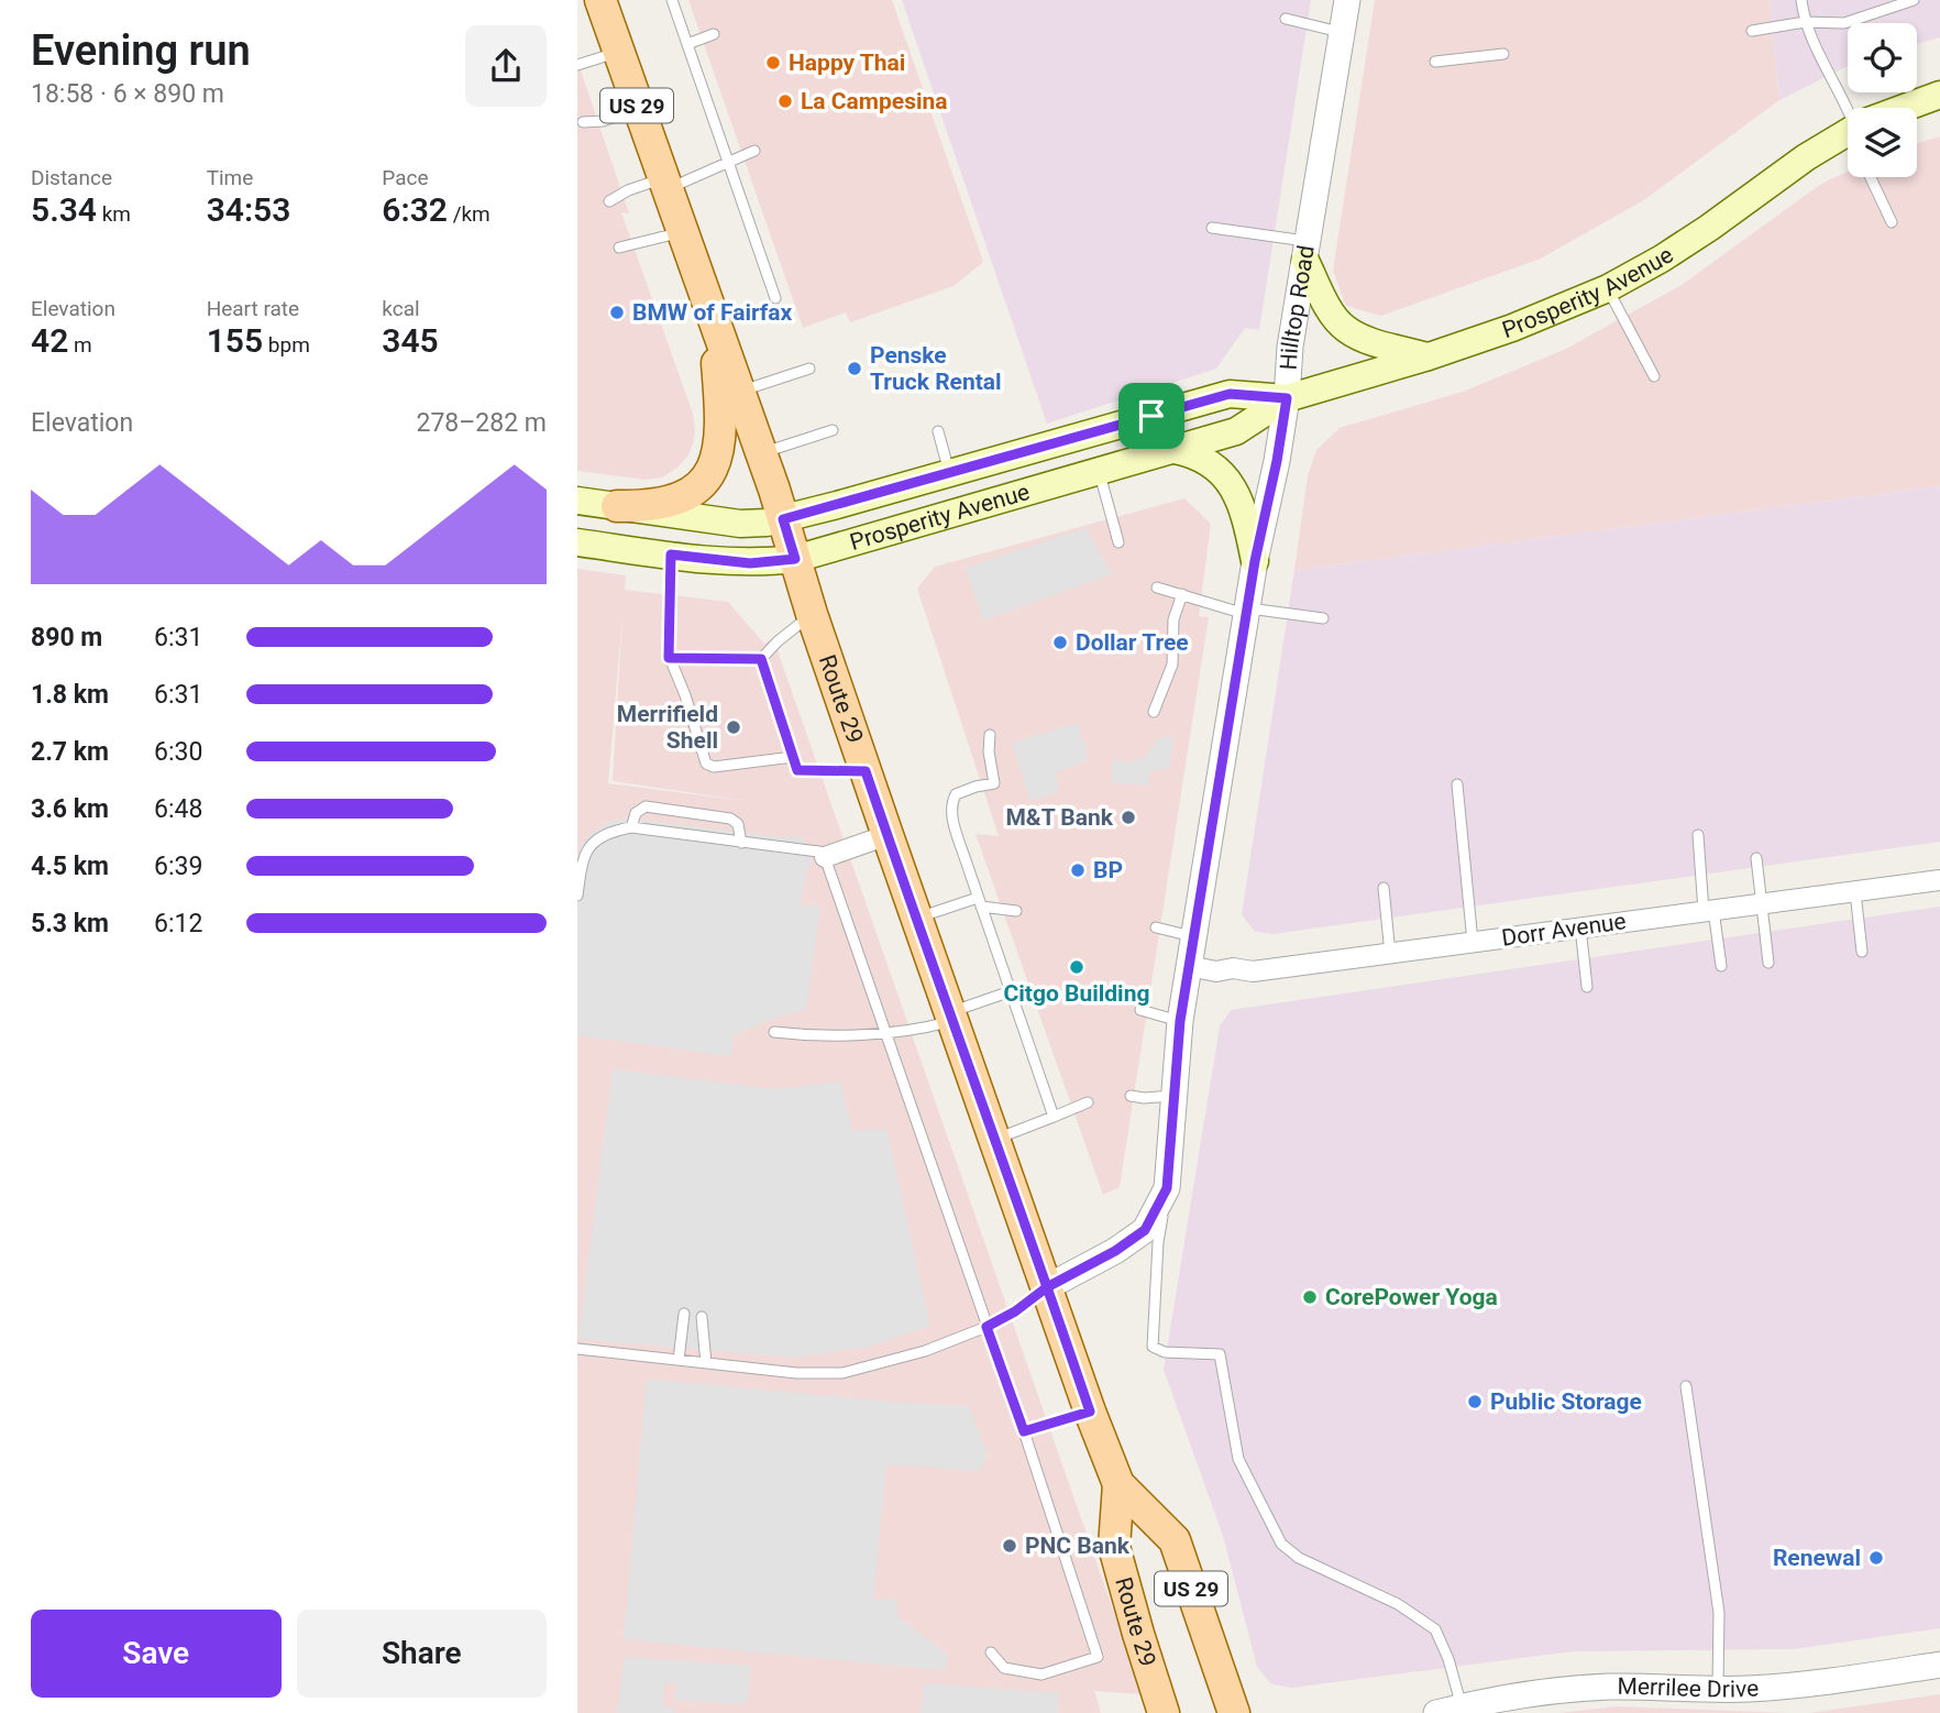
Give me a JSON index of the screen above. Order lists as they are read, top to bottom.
{
  "streets": {
    "main road": ["US 29", "Prosperity Avenue", "Route 29"],
    "street": ["Hilltop Road", "Dorr Avenue", "Merrilee Drive"]
  },
  "crossings": [
    ["Prosperity Avenue", "Hilltop Road"],
    ["Prosperity Avenue", "Route 29"],
    ["Hilltop Road", "Route 29"],
    ["Hilltop Road", "Dorr Avenue"]
  ],
  "places": [
    "Happy Thai",
    "La Campesina",
    "BMW of Fairfax",
    "Penske Truck Rental",
    "Dollar Tree",
    "Merrifield Shell",
    "M&T Bank",
    "BP",
    "Citgo Building",
    "CorePower Yoga",
    "Public Storage",
    "PNC Bank",
    "Renewal"
  ],
  "page": {
    "heading": ["Evening run", "18:58 · 6 × 890 m"],
    "stats": [
      ["Distance", "5.34 km"],
      ["Time", "34:53"],
      ["Pace", "6:32 /km"],
      ["Elevation", "42 m"],
      ["Heart rate", "155 bpm"],
      ["kcal", "345"]
    ],
    "chart": ["Elevation", "278–282 m"],
    "list": [
      {
        "name": "890 m",
        "note": "6:31"
      },
      {
        "name": "1.8 km",
        "note": "6:31"
      },
      {
        "name": "2.7 km",
        "note": "6:30"
      },
      {
        "name": "3.6 km",
        "note": "6:48"
      },
      {
        "name": "4.5 km",
        "note": "6:39"
      },
      {
        "name": "5.3 km",
        "note": "6:12"
      }
    ],
    "buttons": ["Save", "Share"]
  }
}
